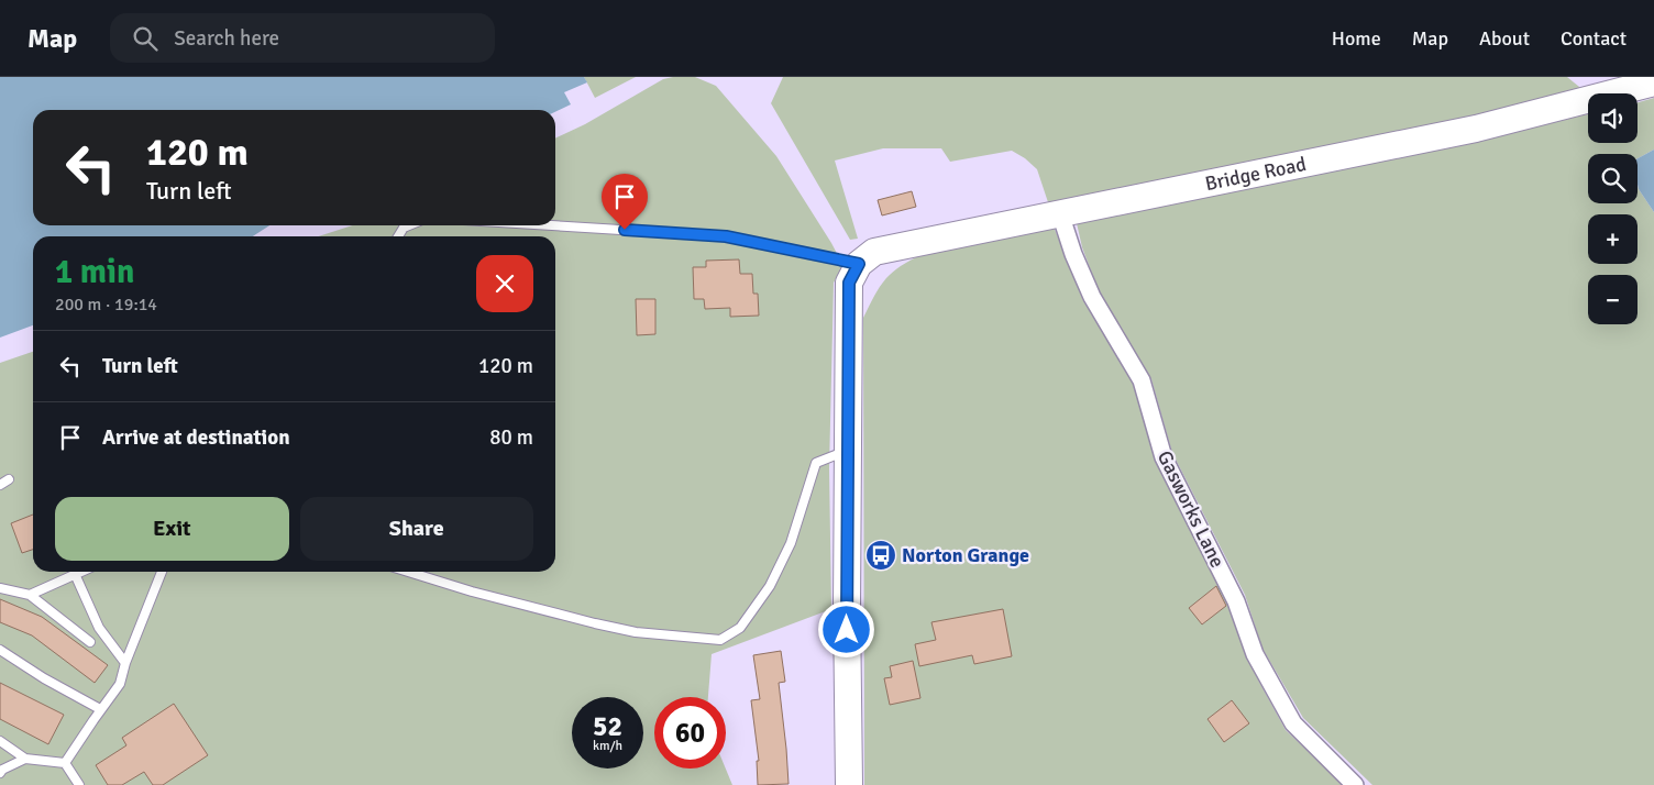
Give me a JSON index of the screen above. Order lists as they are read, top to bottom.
{
  "streets": {
    "main road": ["Bridge Road"],
    "street": ["Gasworks Lane"]
  },
  "crossings": [
    ["Bridge Road", "Gasworks Lane"]
  ],
  "places": {
    "bus stop": ["Norton Grange"]
  },
  "page": {
    "header": "Map",
    "search": "Search here",
    "nav": [
      "Home",
      "Map",
      "About",
      "Contact"
    ],
    "map_buttons": ["+", "−"],
    "turn": ["120 m", "Turn left"],
    "heading": ["1 min", "200 m · 19:14"],
    "list": [
      {
        "name": "Turn left",
        "value": "120 m"
      },
      {
        "name": "Arrive at destination",
        "value": "80 m"
      }
    ],
    "buttons": ["Exit", "Share"],
    "speed": "52 km/h",
    "limit": "60"
  }
}
